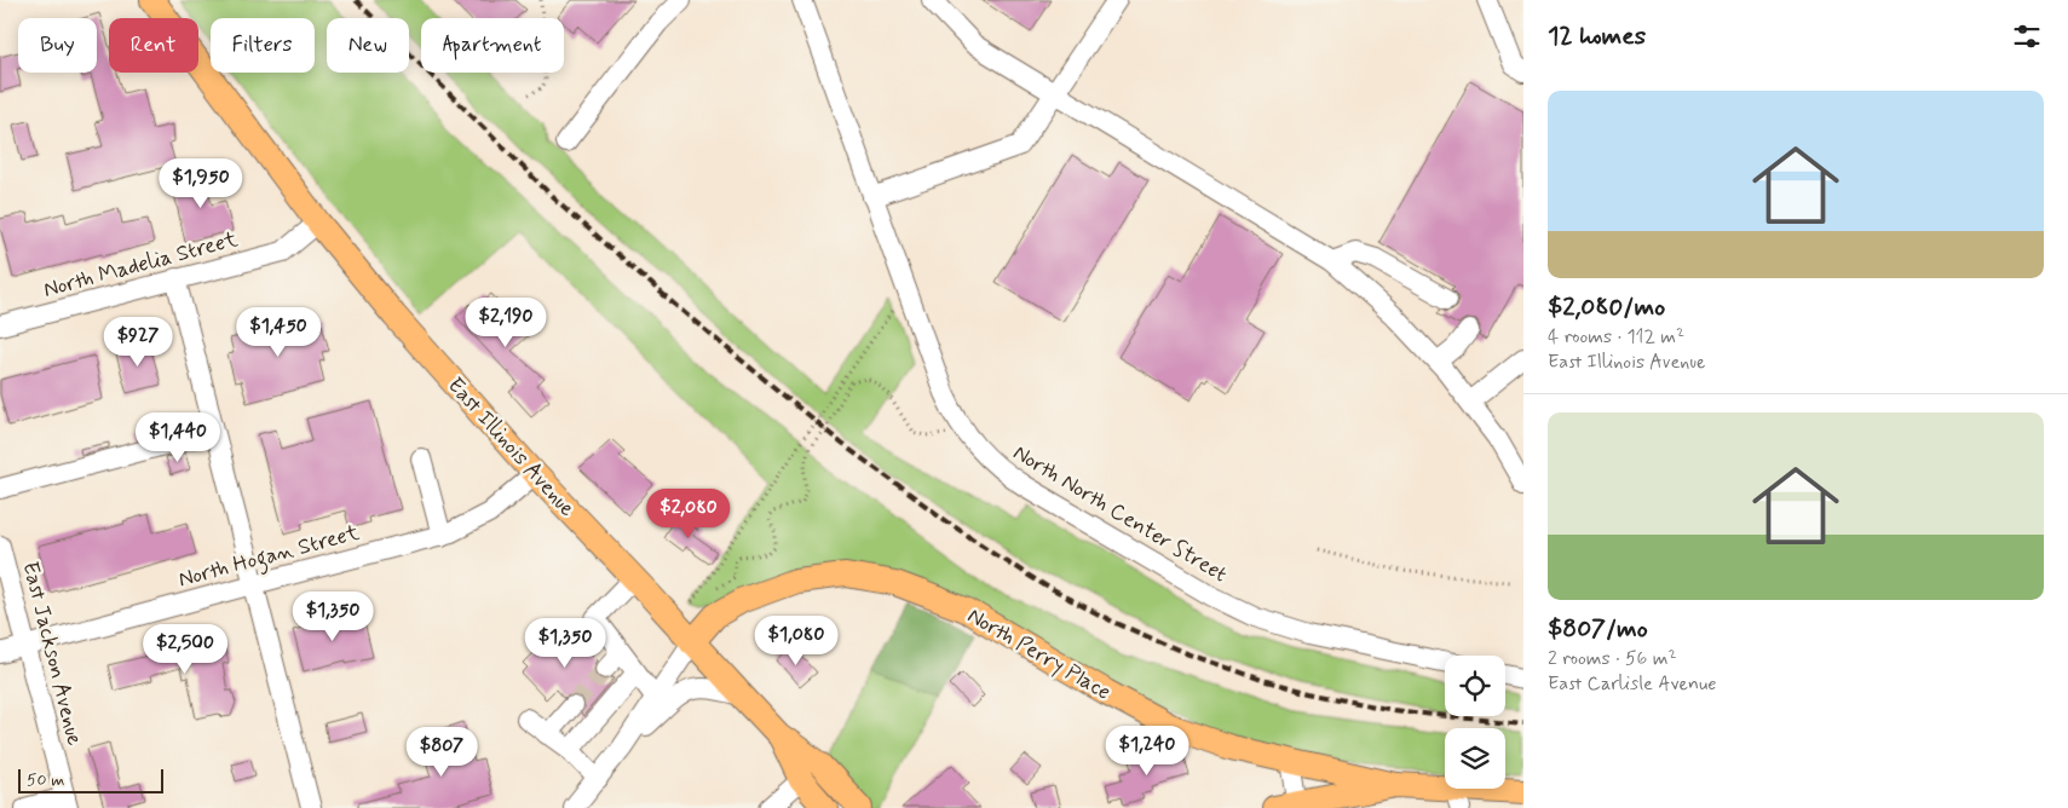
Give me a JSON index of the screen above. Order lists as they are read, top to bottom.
{
  "streets": {
    "main road": ["East Illinois Avenue", "North Perry Place"],
    "street": [
      "North Madelia Street",
      "North North Center Street",
      "North Hogan Street",
      "East Jackson Avenue"
    ]
  },
  "crossings": [
    ["North Madelia Street", "East Illinois Avenue"],
    ["East Illinois Avenue", "North Hogan Street"],
    ["East Illinois Avenue", "North Perry Place"],
    ["North Hogan Street", "East Jackson Avenue"]
  ],
  "scale_bar": "50 m",
  "page": {
    "heading": "12 homes",
    "chip": [
      "Buy",
      "Rent",
      "Filters",
      "New",
      "Apartment"
    ],
    "list": [
      {
        "name": "$2,080/mo",
        "note": "4 rooms · 112 m² · East Illinois Avenue"
      },
      {
        "name": "$807/mo",
        "note": "2 rooms · 56 m² · East Carlisle Avenue"
      }
    ],
    "price": [
      "$1,950",
      "$2,190",
      "$1,450",
      "$927",
      "$1,440",
      "$2,080",
      "$1,350",
      "$1,080",
      "$1,350",
      "$2,500",
      "$1,240",
      "$807"
    ],
    "scale": "50 m"
  }
}
